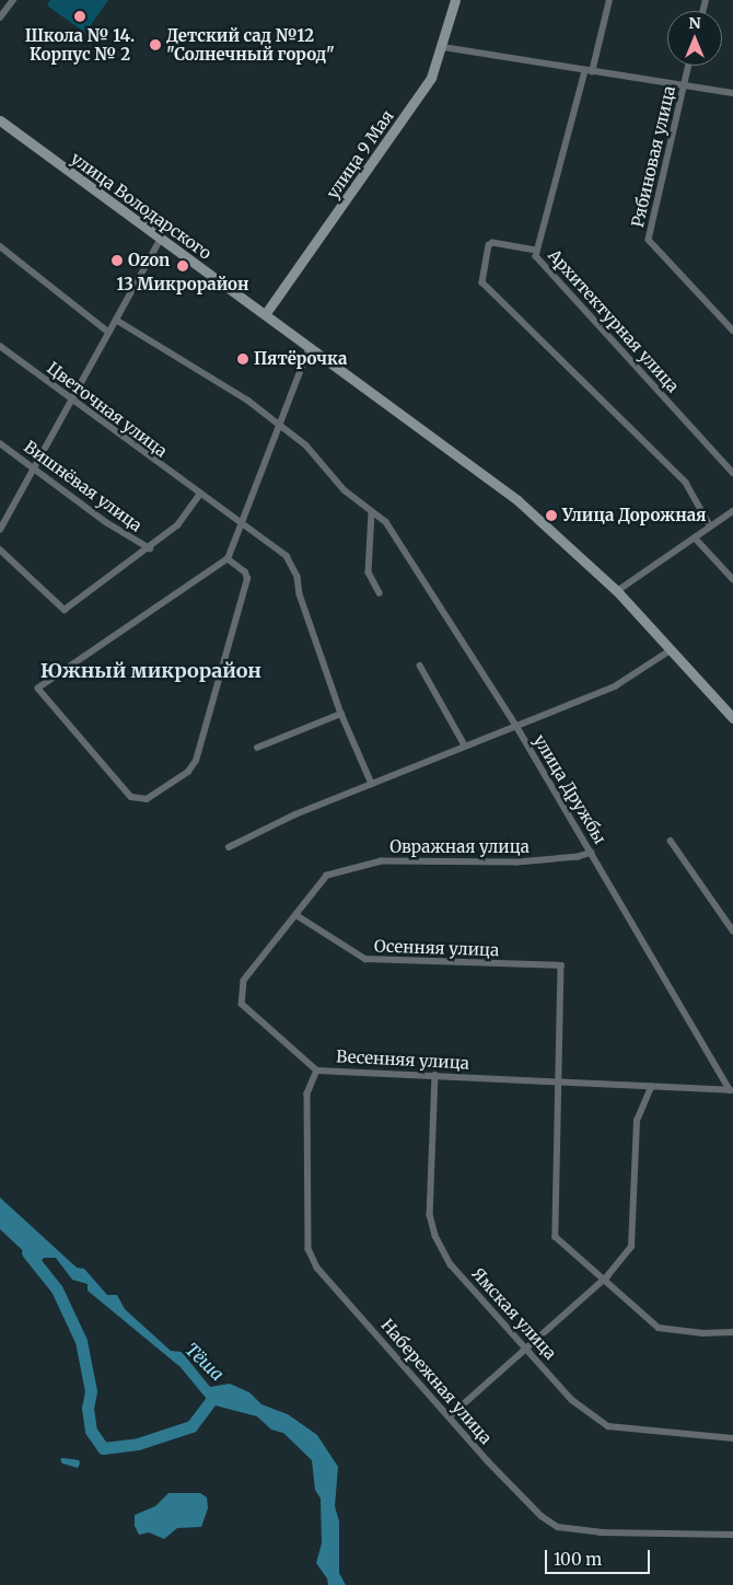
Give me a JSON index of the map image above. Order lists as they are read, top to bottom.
{
  "streets": {
    "main road": ["улица 9 Мая", "улица Володарского"],
    "street": [
      "Рябиновая улица",
      "Архитектурная улица",
      "Цветочная улица",
      "Вишнёвая улица",
      "улица Дружбы",
      "Овражная улица",
      "Осенняя улица",
      "Весенняя улица",
      "Ямская улица",
      "Набережная улица"
    ]
  },
  "crossings": [
    ["улица 9 Мая", "улица Володарского"],
    ["улица Дружбы", "Овражная улица"],
    ["улица Дружбы", "Весенняя улица"],
    ["Овражная улица", "Осенняя улица"],
    ["Овражная улица", "Весенняя улица"],
    ["Осенняя улица", "Весенняя улица"],
    ["Весенняя улица", "Ямская улица"],
    ["Весенняя улица", "Набережная улица"]
  ],
  "districts": ["Южный микрорайон"],
  "water": ["Тёша"],
  "places": [
    "Школа № 14. Корпус № 2",
    "Детский сад №12 \"Солнечный город\"",
    "Ozon",
    "13 Микрорайон",
    "Пятёрочка",
    "Улица Дорожная"
  ],
  "scale_bar": "100 m",
  "north": "top"
}
